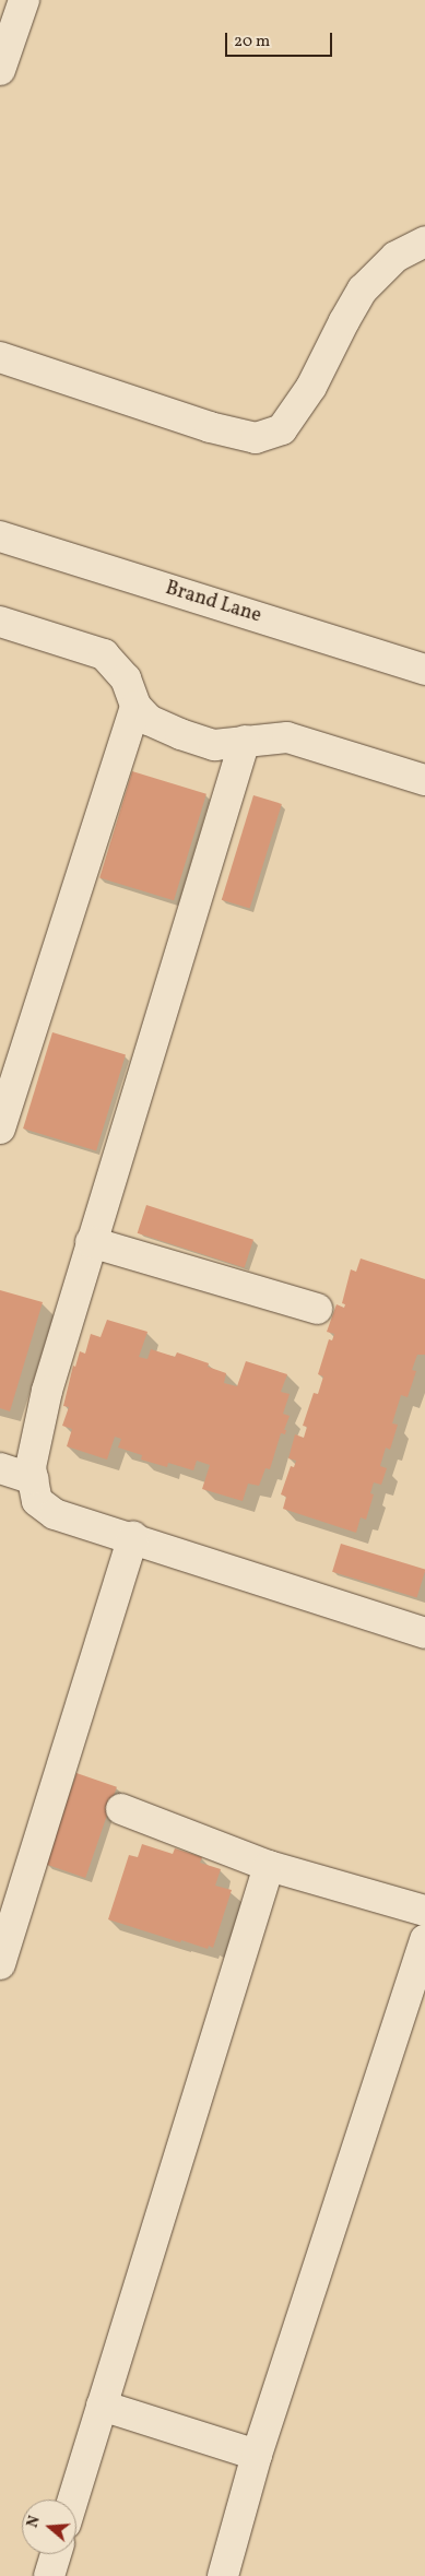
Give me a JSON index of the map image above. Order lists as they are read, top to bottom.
{
  "streets": {
    "street": ["Brand Lane"]
  },
  "scale_bar": "20 m",
  "north": "left"
}
